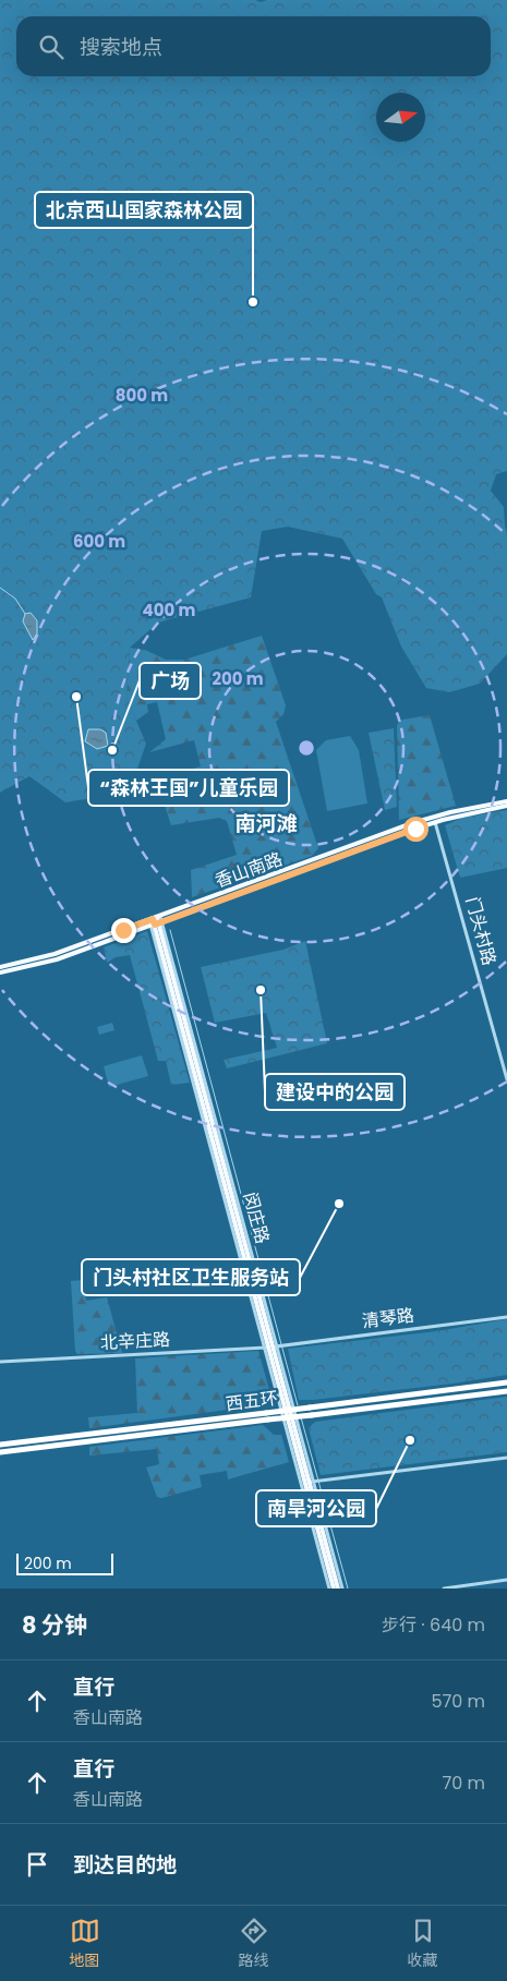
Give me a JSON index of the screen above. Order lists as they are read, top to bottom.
{
  "streets": {
    "highway": ["西五环"],
    "main road": ["香山南路", "闵庄路"],
    "street": ["门头村路", "清琴路", "北辛庄路"]
  },
  "crossings": [
    ["香山南路", "门头村路"],
    ["香山南路", "闵庄路"],
    ["闵庄路", "清琴路"],
    ["闵庄路", "北辛庄路"],
    ["清琴路", "北辛庄路"]
  ],
  "districts": ["南河滩"],
  "places": [
    "北京西山国家森林公园",
    "“森林王国”儿童乐园",
    "广场",
    "建设中的公园",
    "门头村社区卫生服务站",
    "南旱河公园"
  ],
  "scale_bar": "200 m",
  "north": "right",
  "page": {
    "search": "搜索地点",
    "scale": "200 m",
    "heading": ["8 分钟", "步行 · 640 m"],
    "list": [
      ["直行", "香山南路", "570 m"],
      ["直行", "香山南路", "70 m"],
      "到达目的地"
    ],
    "nav": ["地图", "路线", "收藏"]
  },
  "rings": [
    "800 m",
    "600 m",
    "400 m",
    "200 m"
  ]
}
